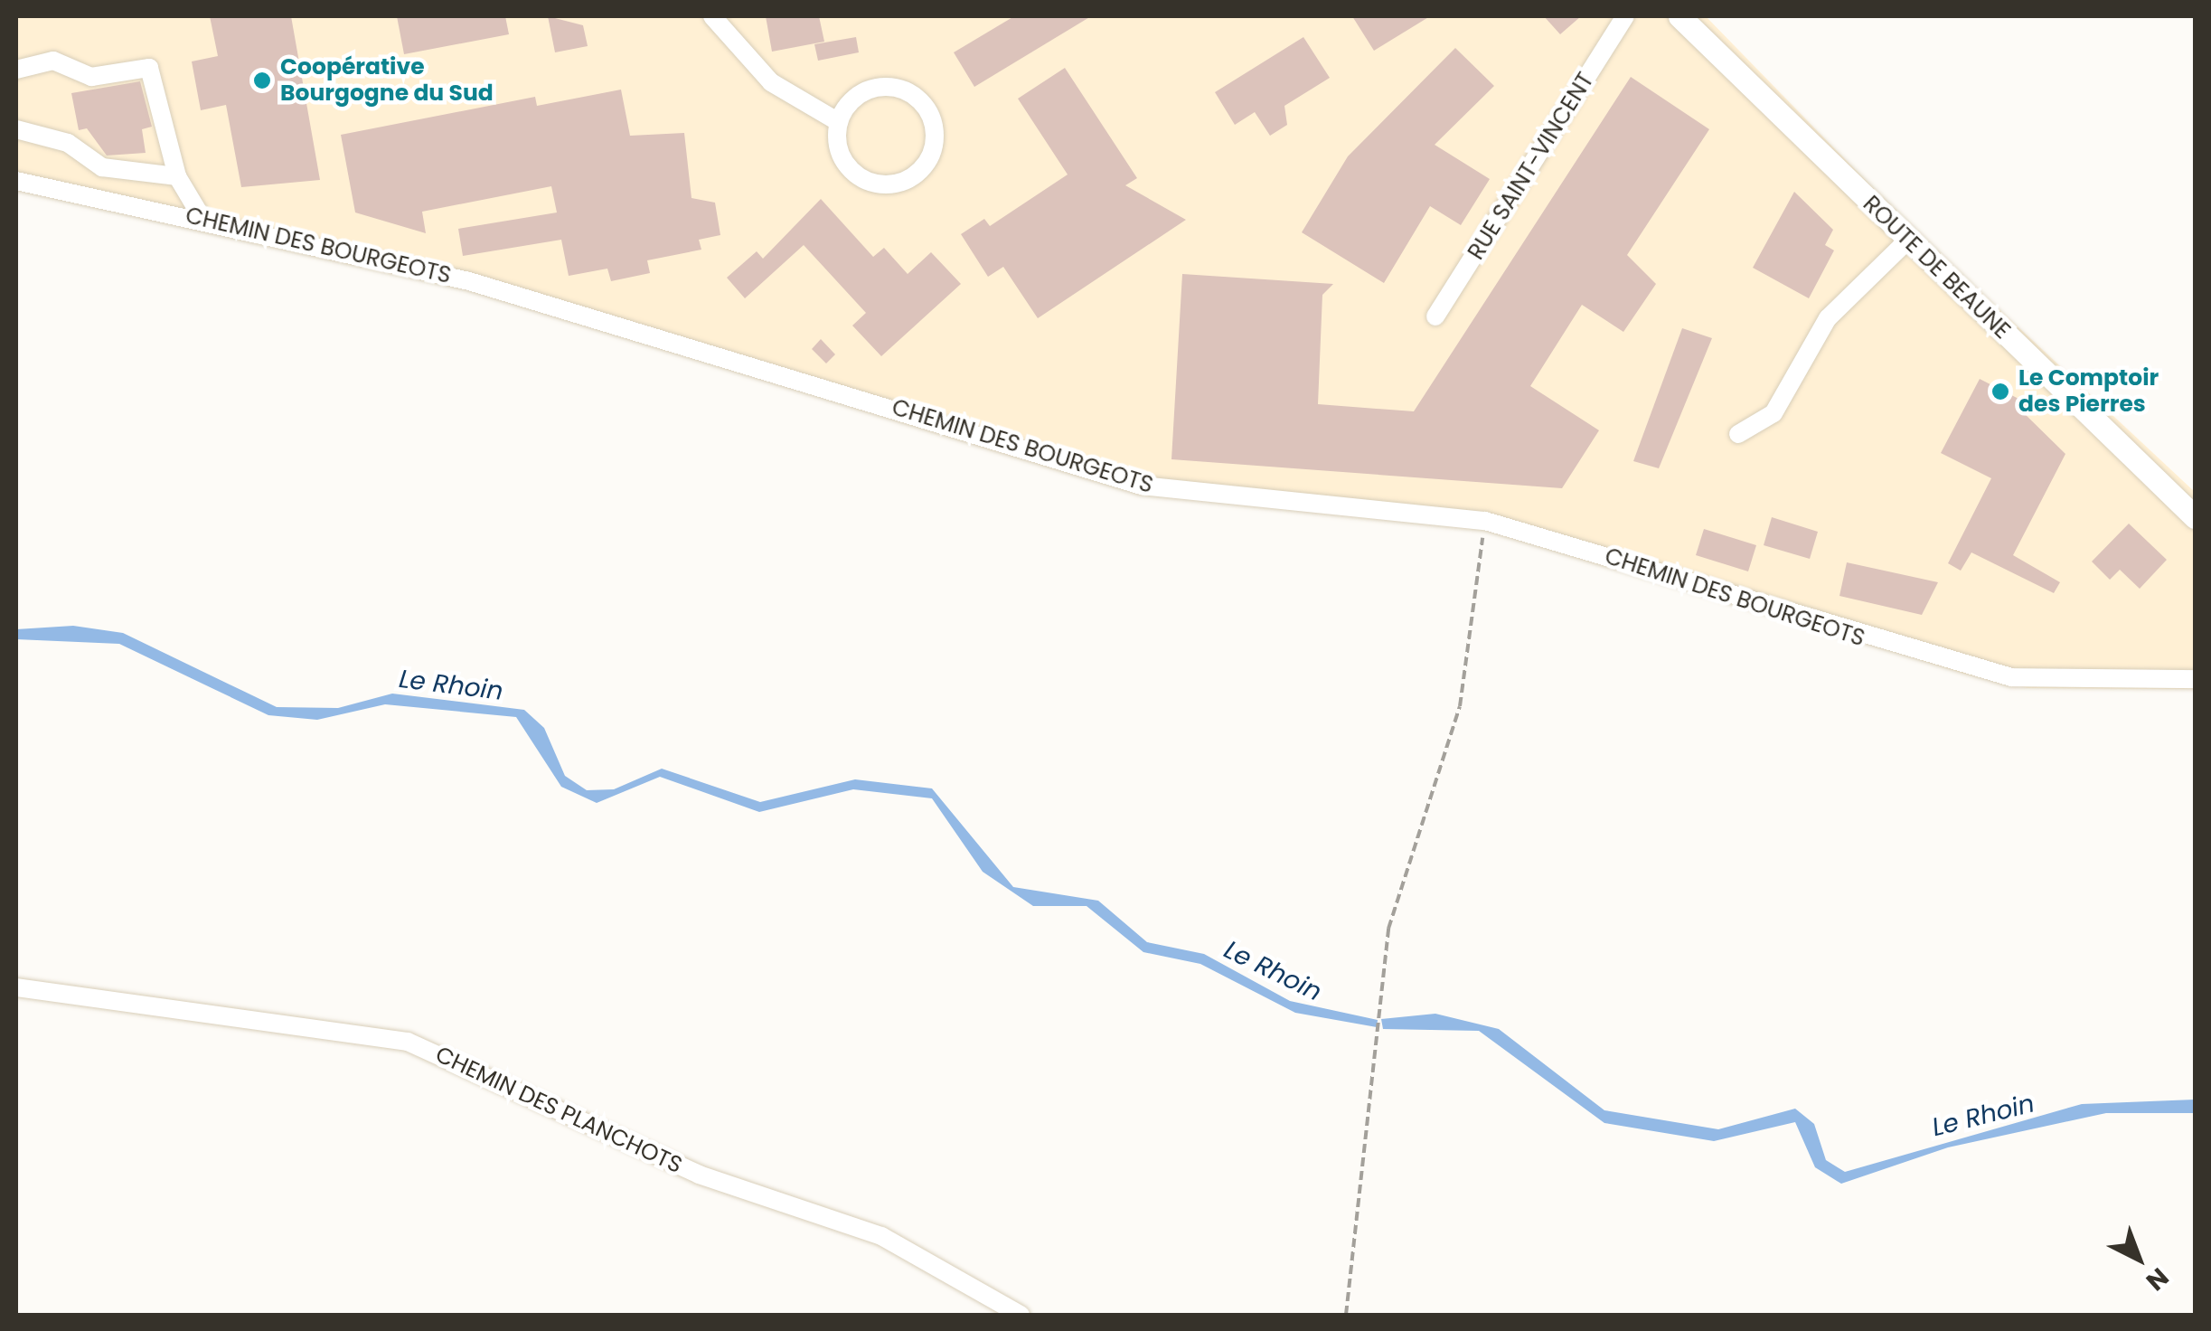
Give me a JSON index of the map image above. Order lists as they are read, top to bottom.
{
  "streets": {
    "main road": ["ROUTE DE BEAUNE"],
    "street": ["RUE SAINT-VINCENT", "CHEMIN DES BOURGEOTS", "CHEMIN DES PLANCHOTS"]
  },
  "water": ["Le Rhoin"],
  "places": ["Coopérative Bourgogne du Sud", "Le Comptoir des Pierres"],
  "north": "bottom right"
}
